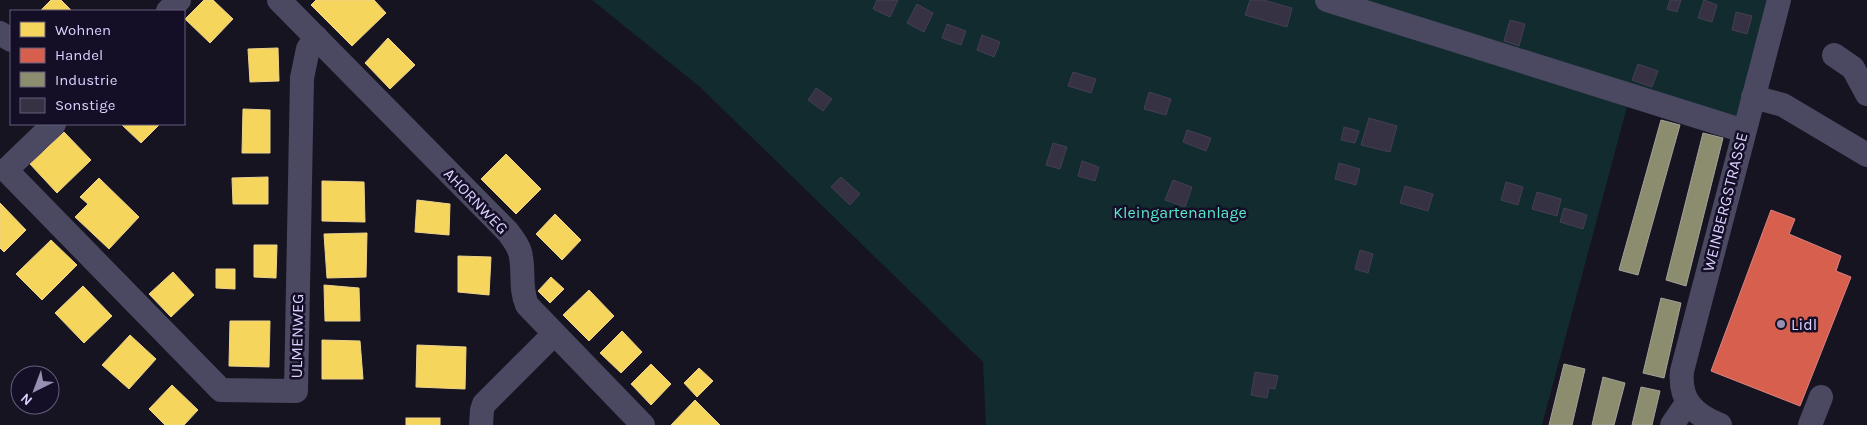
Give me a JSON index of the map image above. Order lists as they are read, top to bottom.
{
  "streets": {
    "street": ["AHORNWEG", "WEINBERGSTRASSE", "ULMENWEG"]
  },
  "crossings": [
    ["AHORNWEG", "ULMENWEG"]
  ],
  "parks": ["Kleingartenanlage"],
  "places": ["Lidl"],
  "legend": [
    "Wohnen",
    "Handel",
    "Industrie",
    "Sonstige"
  ],
  "north": "bottom left"
}
